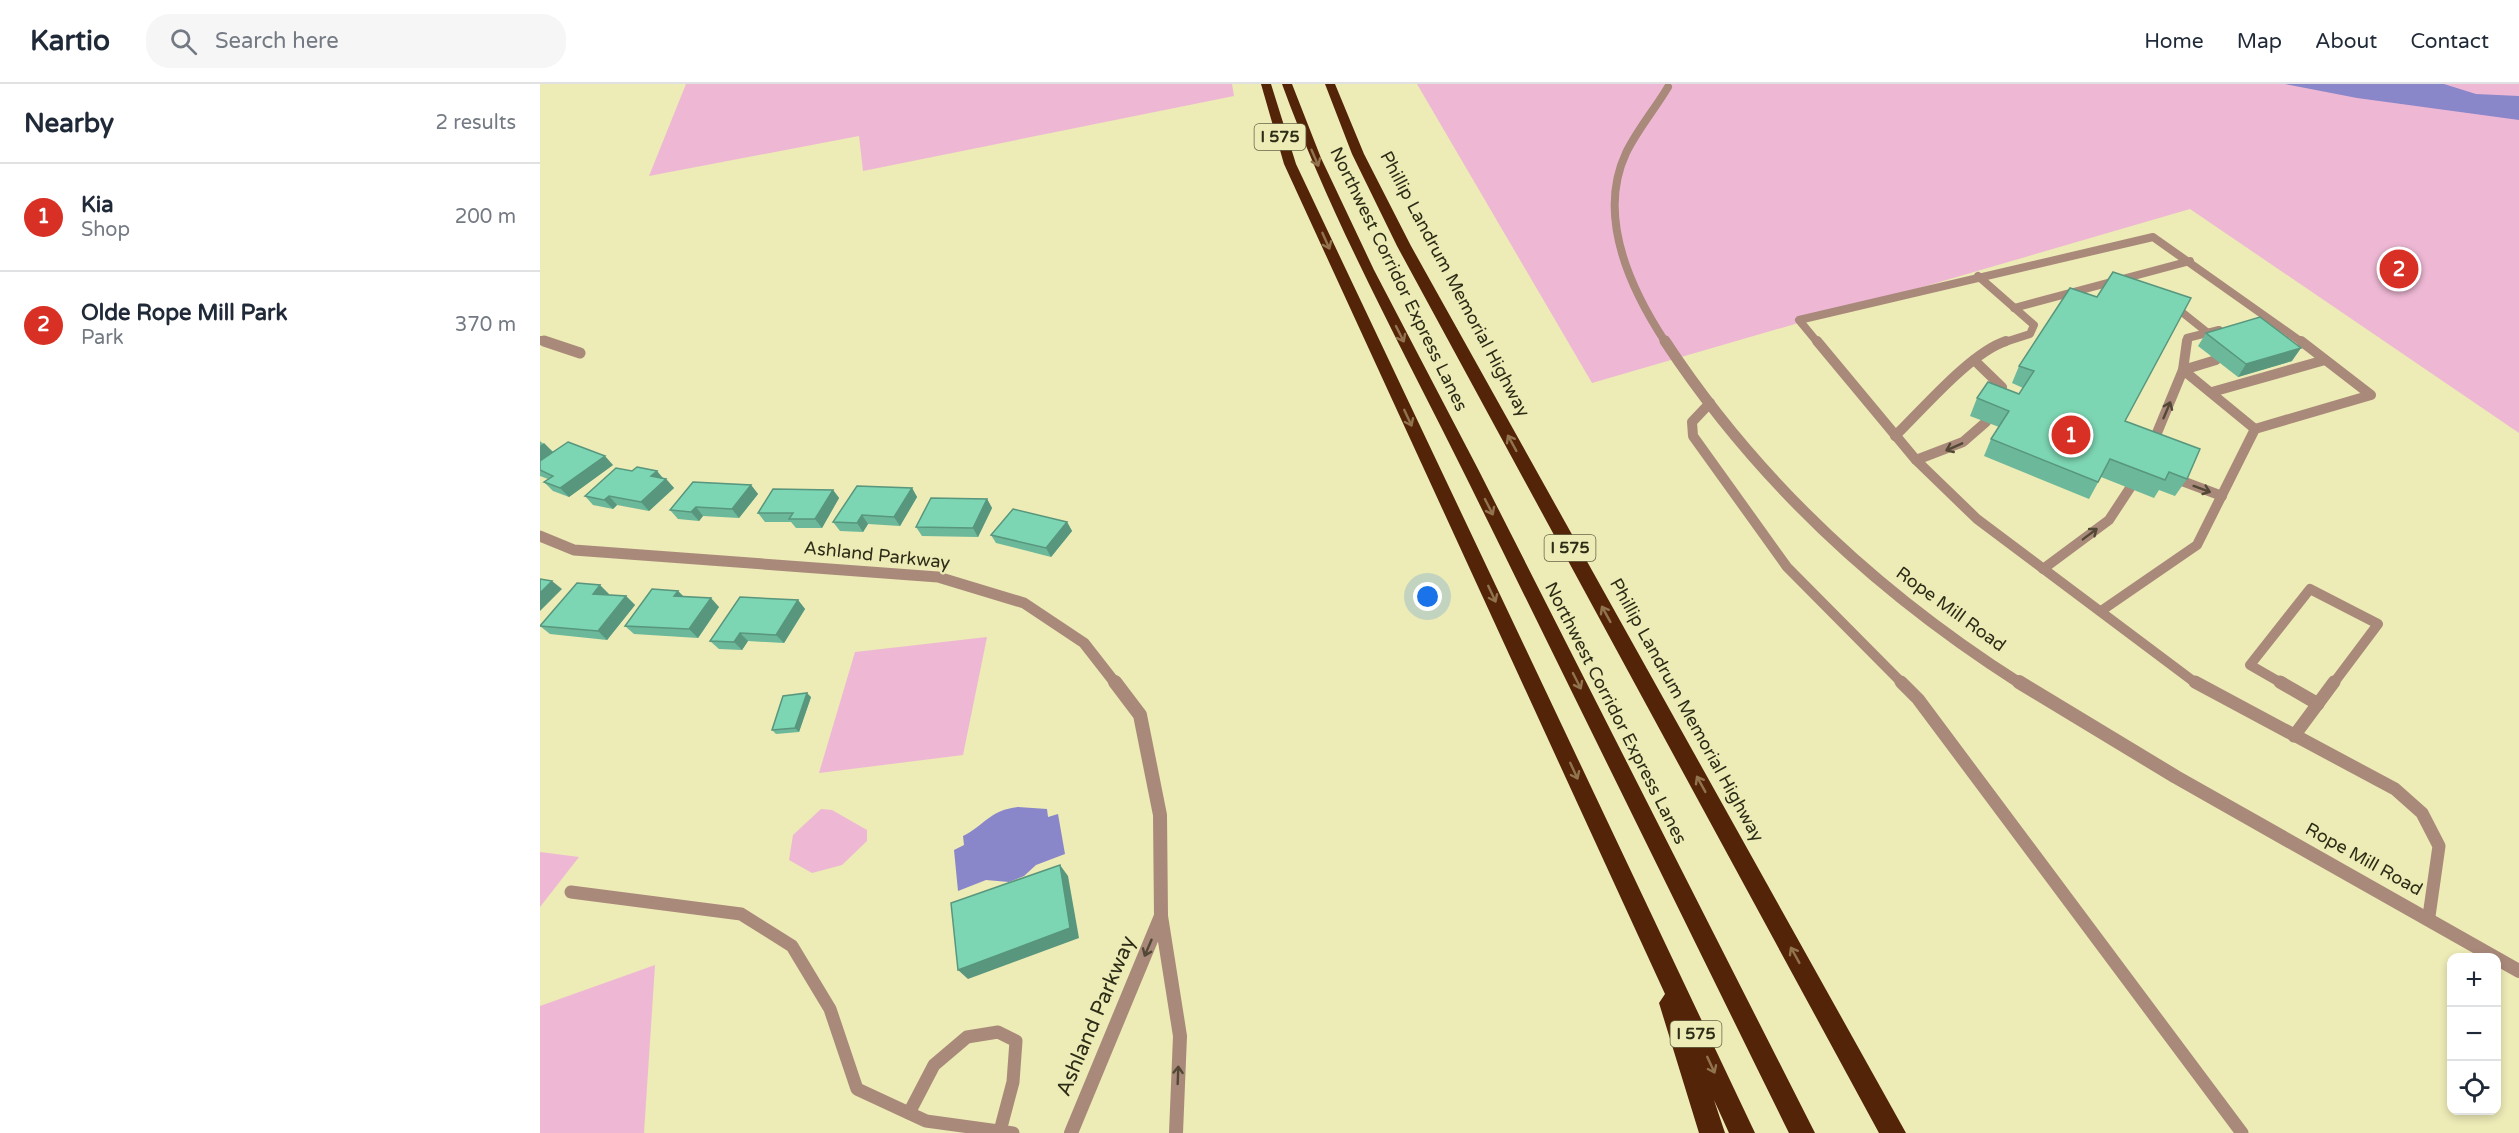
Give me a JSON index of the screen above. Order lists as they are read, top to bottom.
{
  "streets": {
    "highway": ["I 575", "Northwest Corridor Express Lanes", "Phillip Landrum Memorial Highway"],
    "street": ["Ashland Parkway", "Rope Mill Road"]
  },
  "page": {
    "header": "Kartio",
    "search": "Search here",
    "nav": [
      "Home",
      "Map",
      "About",
      "Contact"
    ],
    "heading": ["Nearby", "2 results"],
    "list": [
      {
        "mark": "1",
        "name": "Kia",
        "note": "Shop",
        "value": "200 m"
      },
      {
        "mark": "2",
        "name": "Olde Rope Mill Park",
        "note": "Park",
        "value": "370 m"
      }
    ],
    "pins": ["2", "1"],
    "map_buttons": ["+", "−"]
  }
}
